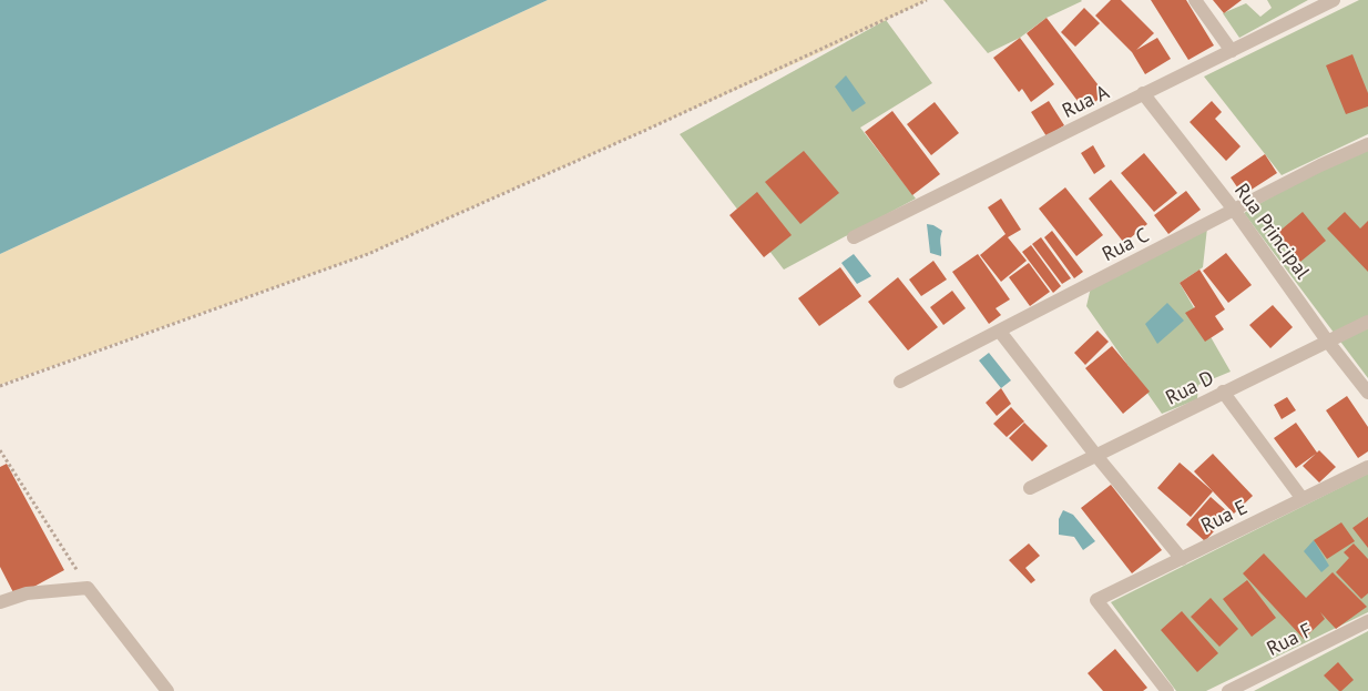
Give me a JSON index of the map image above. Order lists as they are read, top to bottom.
{
  "streets": {
    "street": [
      "Rua A",
      "Rua Principal",
      "Rua C",
      "Rua D",
      "Rua E",
      "Rua F"
    ]
  },
  "crossings": [
    ["Rua A", "Rua Principal"],
    ["Rua Principal", "Rua C"],
    ["Rua Principal", "Rua D"]
  ]
}
